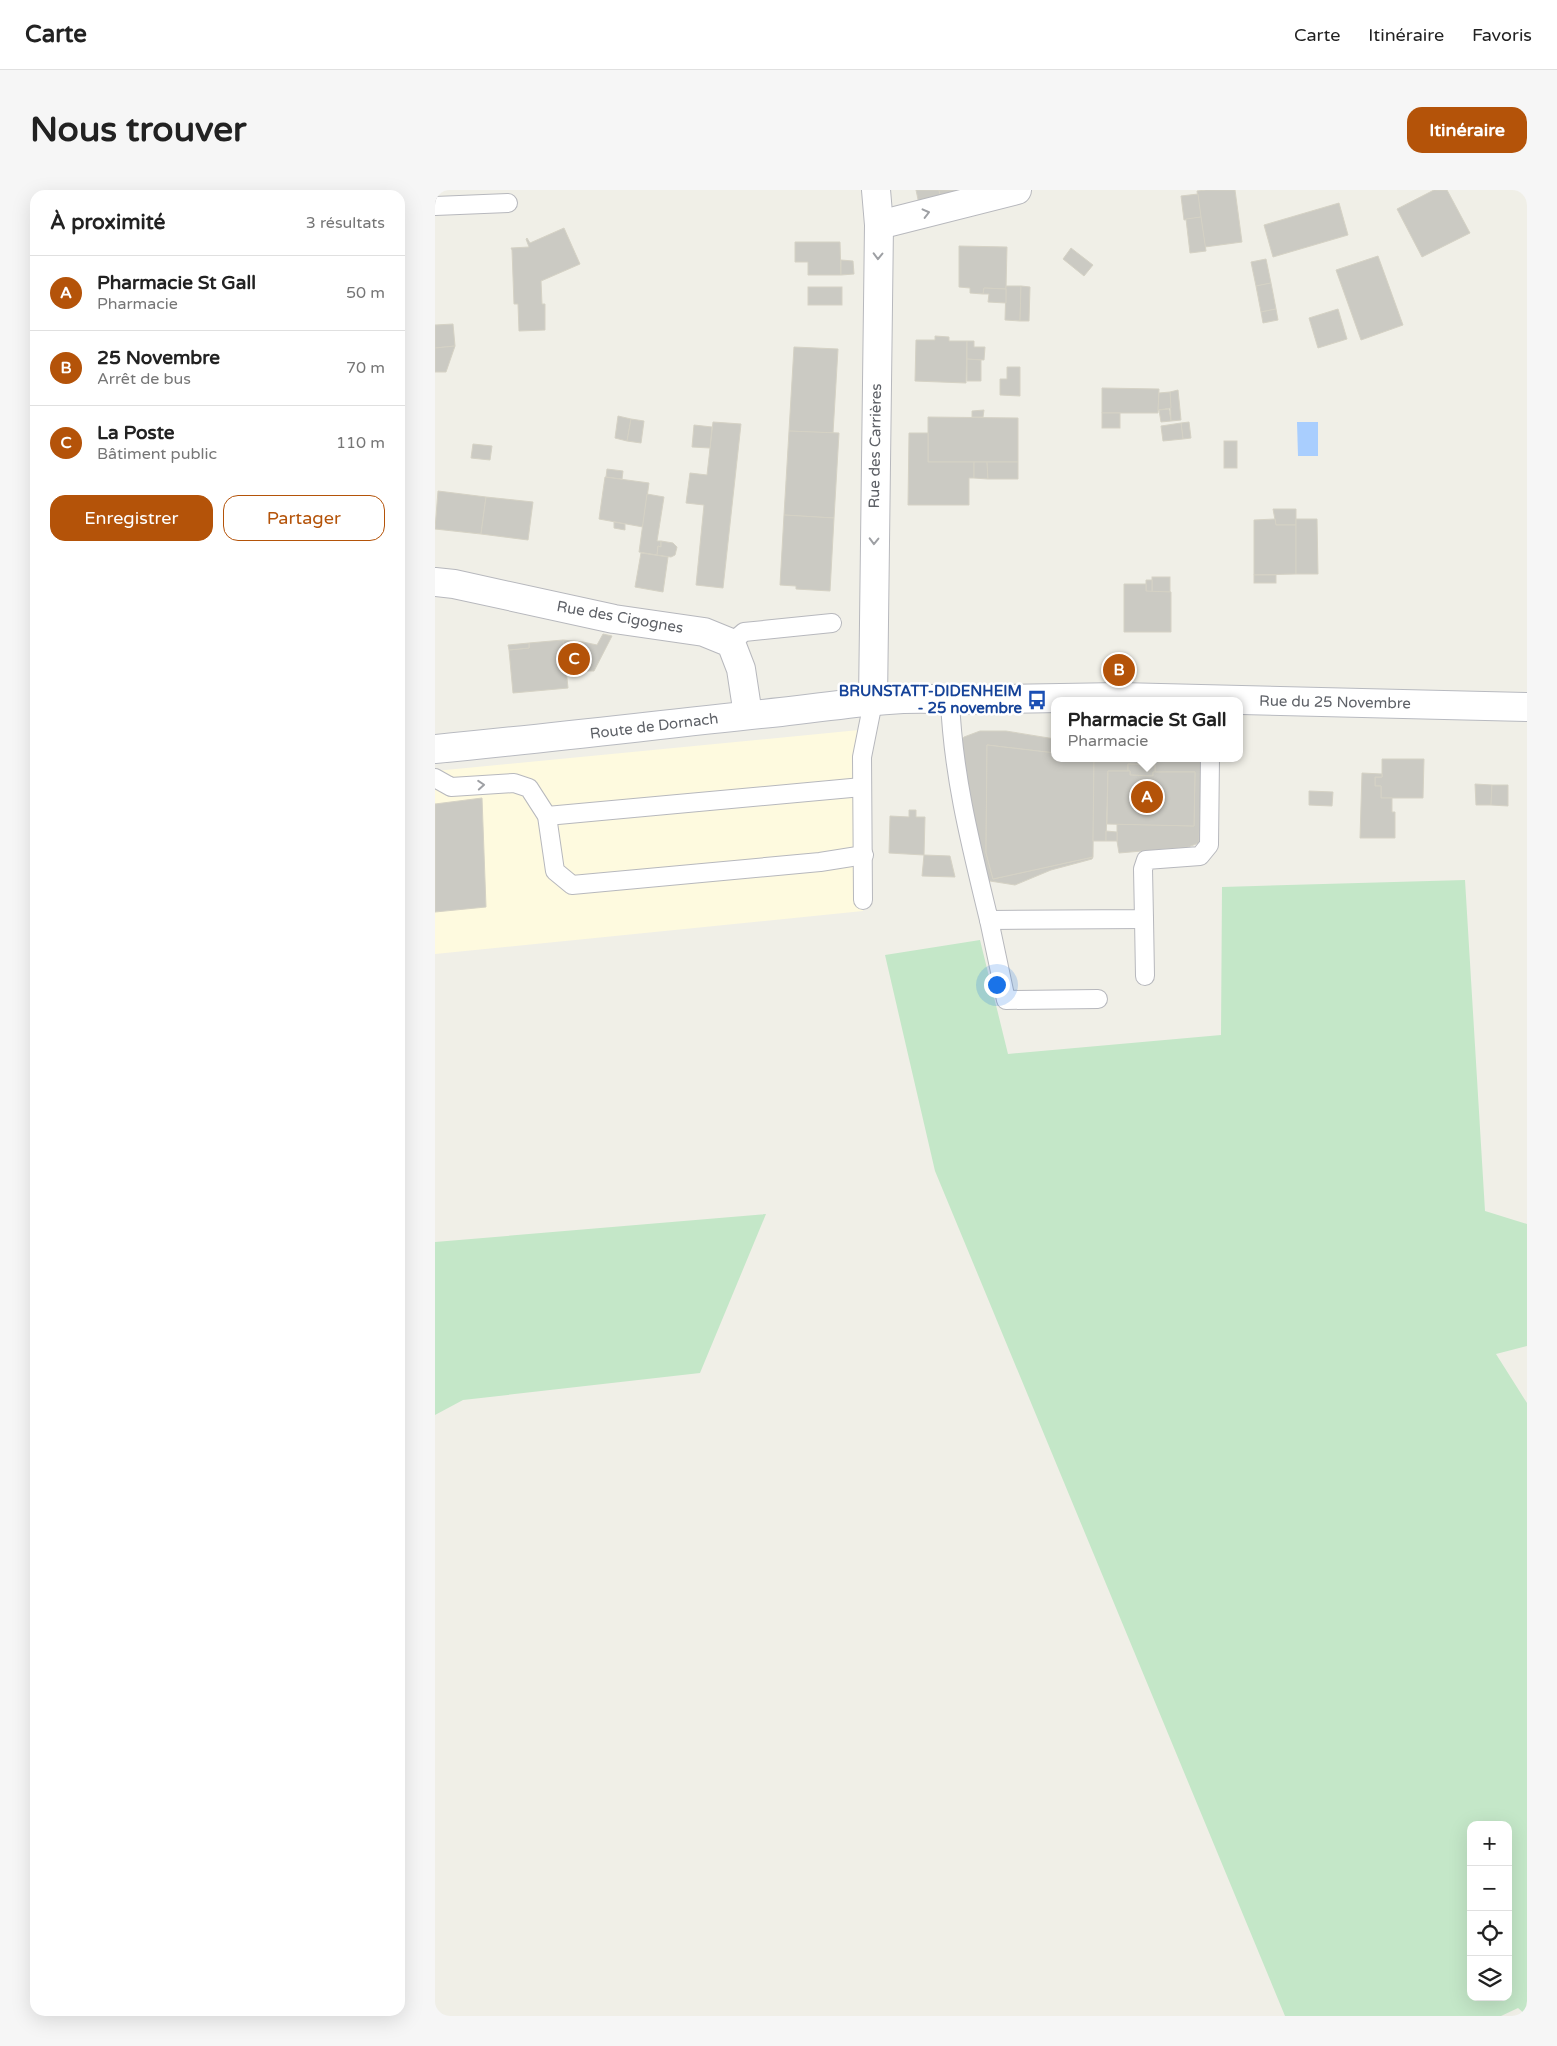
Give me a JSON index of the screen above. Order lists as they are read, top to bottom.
{
  "streets": {
    "main road": [
      "Rue des Carrières",
      "Rue des Cigognes",
      "Rue du 25 Novembre",
      "Route de Dornach"
    ]
  },
  "crossings": [
    ["Rue des Carrières", "Rue du 25 Novembre"],
    ["Rue des Carrières", "Route de Dornach"],
    ["Rue du 25 Novembre", "Route de Dornach"]
  ],
  "one_way": ["Rue des Carrières"],
  "places": {
    "bus stop": ["BRUNSTATT-DIDENHEIM - 25 novembre"]
  },
  "page": {
    "header": "Carte",
    "nav": ["Carte", "Itinéraire", "Favoris"],
    "buttons": [
      "Itinéraire",
      ["Enregistrer", "Partager"]
    ],
    "title": "Nous trouver",
    "heading": ["À proximité", "3 résultats"],
    "list": [
      {
        "mark": "A",
        "name": "Pharmacie St Gall",
        "note": "Pharmacie",
        "value": "50 m"
      },
      {
        "mark": "B",
        "name": "25 Novembre",
        "note": "Arrêt de bus",
        "value": "70 m"
      },
      {
        "mark": "C",
        "name": "La Poste",
        "note": "Bâtiment public",
        "value": "110 m"
      }
    ],
    "pins": ["C", "B", "A"],
    "popup": ["Pharmacie St Gall", "Pharmacie"],
    "map_buttons": ["+", "−"]
  }
}
